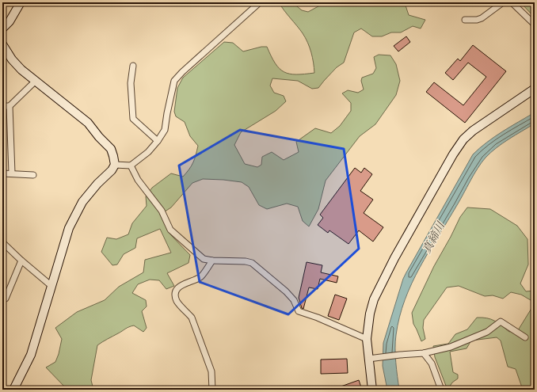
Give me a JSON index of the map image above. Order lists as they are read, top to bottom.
{
  "water": ["真締川"]
}
